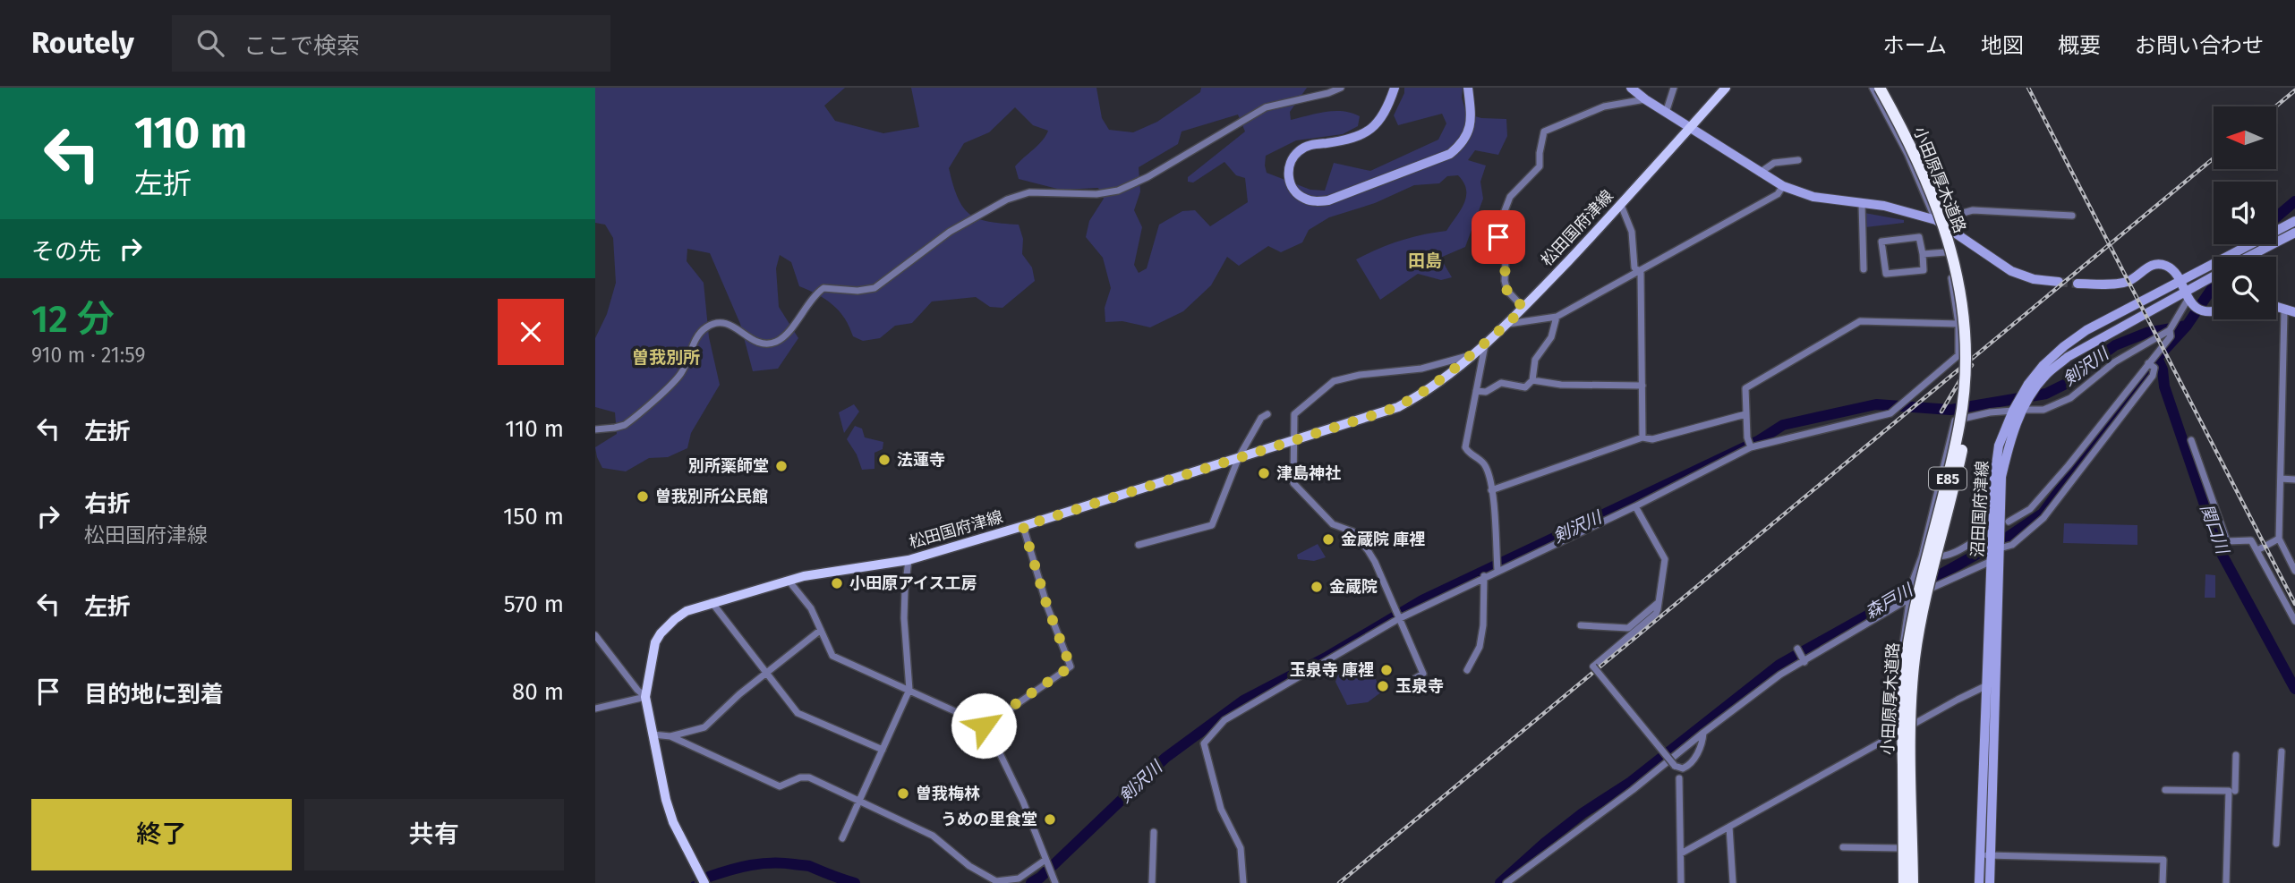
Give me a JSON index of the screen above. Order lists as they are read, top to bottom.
{
  "streets": {
    "highway": ["小田原厚木道路", "E85"],
    "main road": ["松田国府津線", "沼田国府津線"]
  },
  "districts": ["田島", "曽我別所"],
  "water": ["剣沢川", "関口川", "森戸川"],
  "places": [
    "法蓮寺",
    "別所薬師堂",
    "津島神社",
    "曽我別所公民館",
    "金蔵院 庫裡",
    "小田原アイス工房",
    "金蔵院",
    "玉泉寺 庫裡",
    "玉泉寺",
    "曽我梅林",
    "うめの里食堂"
  ],
  "north": "left",
  "page": {
    "header": "Routely",
    "search": "ここで検索",
    "nav": [
      "ホーム",
      "地図",
      "概要",
      "お問い合わせ"
    ],
    "turn": ["110 m", "左折"],
    "then": "その先",
    "heading": ["12 分", "910 m · 21:59"],
    "list": [
      {
        "name": "左折",
        "value": "110 m"
      },
      {
        "name": "右折",
        "note": "松田国府津線",
        "value": "150 m"
      },
      {
        "name": "左折",
        "value": "570 m"
      },
      {
        "name": "目的地に到着",
        "value": "80 m"
      }
    ],
    "buttons": ["終了", "共有"]
  }
}
